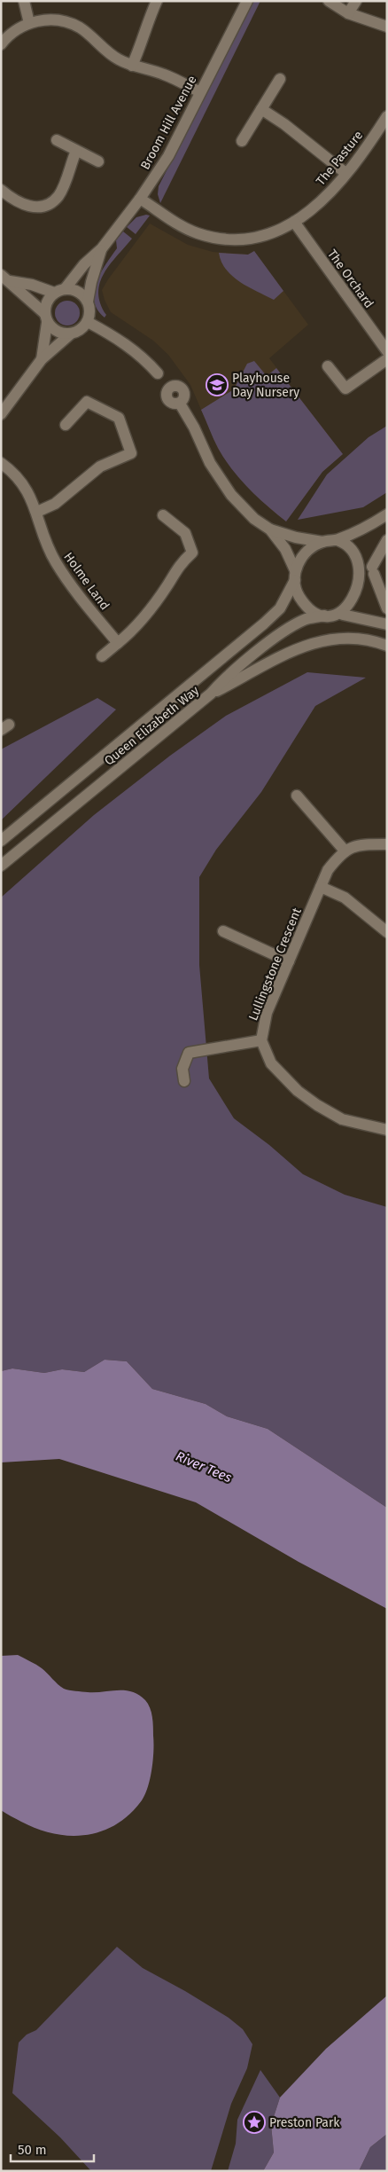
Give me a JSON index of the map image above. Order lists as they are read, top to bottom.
{
  "streets": {
    "street": [
      "Broom Hill Avenue",
      "The Pasture",
      "The Orchard",
      "Holme Land",
      "Queen Elizabeth Way",
      "Lullingstone Crescent"
    ]
  },
  "crossings": [
    ["Broom Hill Avenue", "The Pasture"],
    ["The Pasture", "The Orchard"]
  ],
  "water": ["River Tees"],
  "places": {
    "school or university": ["Playhouse Day Nursery"],
    "place": ["Preston Park"]
  },
  "scale_bar": "50 m"
}
